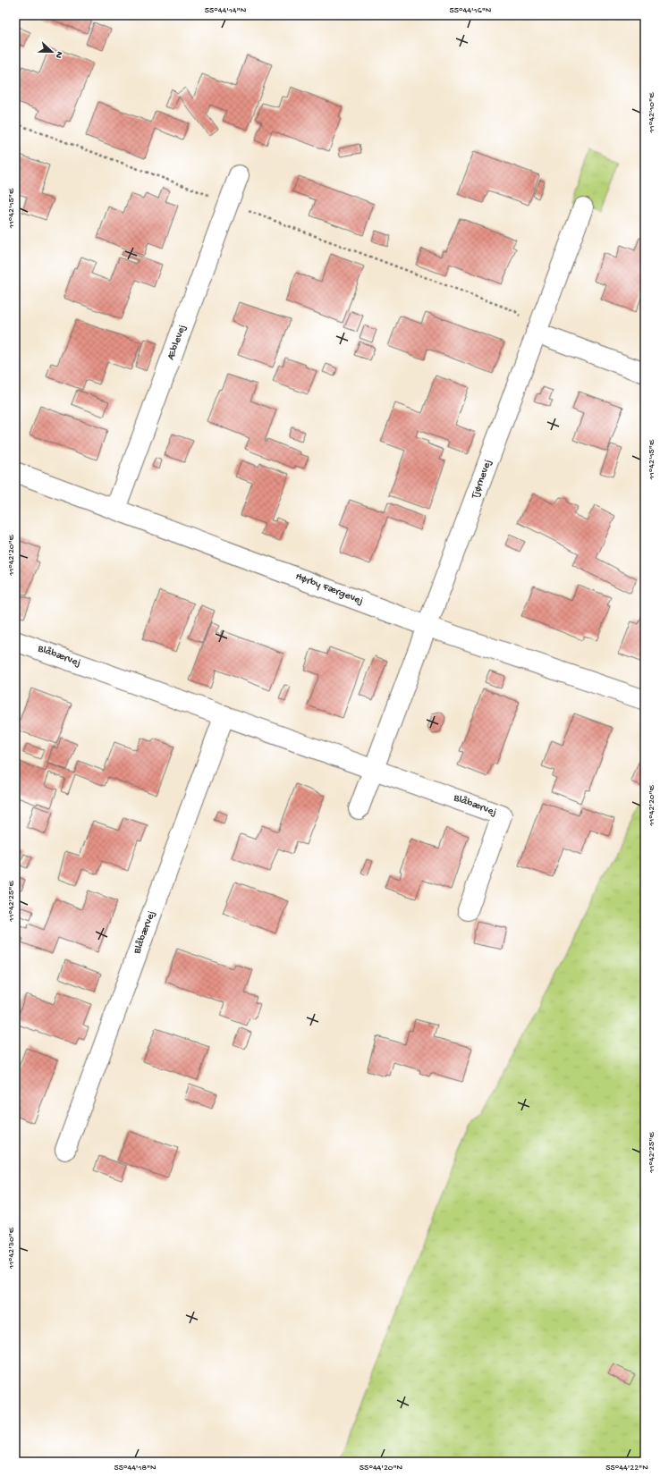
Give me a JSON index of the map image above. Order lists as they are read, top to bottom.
{
  "streets": {
    "street": [
      "Æblevej",
      "Tjørnevej",
      "Hørby Færgevej",
      "Blåbærvej"
    ]
  },
  "crossings": [
    ["Æblevej", "Hørby Færgevej"],
    ["Tjørnevej", "Hørby Færgevej"]
  ],
  "north": "right",
  "coordinates": [
    "55°44'14\"N",
    "55°44'16\"N",
    "11°42'10\"E",
    "11°42'15\"E",
    "11°42'20\"E",
    "11°42'25\"E",
    "11°42'30\"E",
    "55°44'18\"N",
    "55°44'20\"N",
    "55°44'22\"N"
  ]
}
